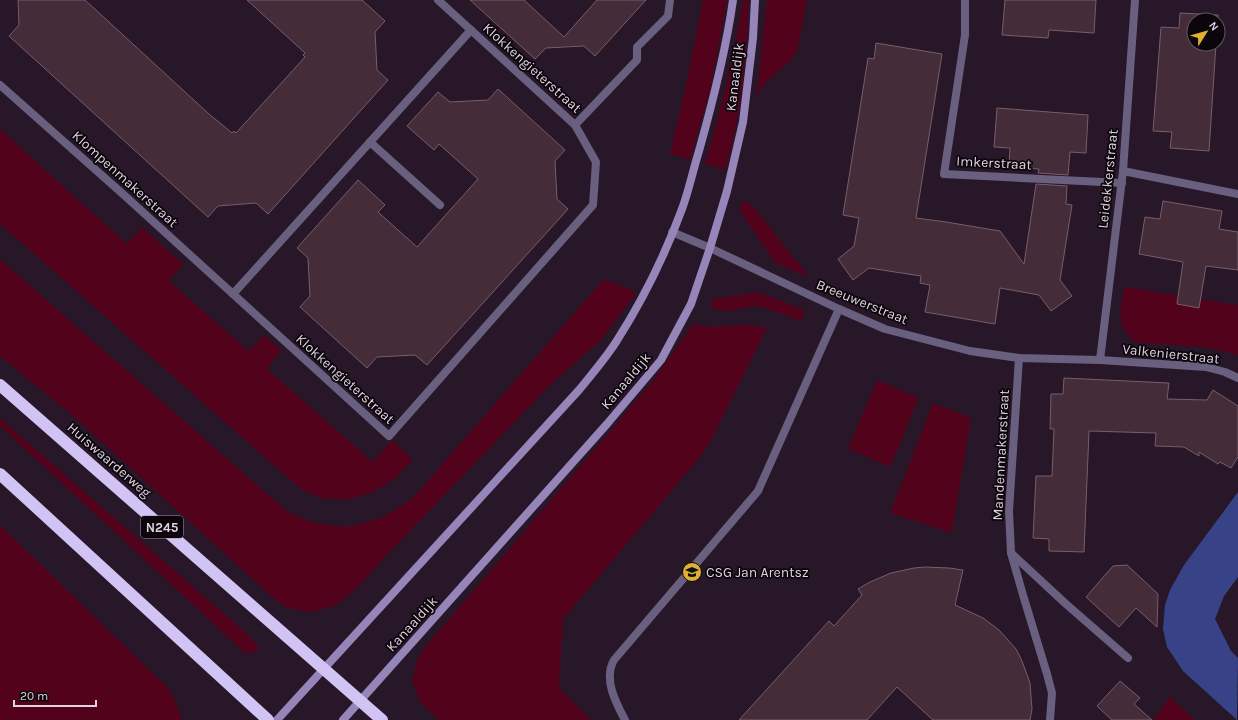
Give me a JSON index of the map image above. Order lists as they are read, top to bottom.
{
  "streets": {
    "highway": ["Huiswaarderweg", "N245"],
    "street": [
      "Klokkengieterstraat",
      "Kanaaldijk",
      "Imkerstraat",
      "Klompenmakerstraat",
      "Leidekkerstraat",
      "Breeuwerstraat",
      "Valkenierstraat",
      "Mandenmakerstraat"
    ]
  },
  "crossings": [
    ["Klokkengieterstraat", "Klompenmakerstraat"],
    ["Kanaaldijk", "Breeuwerstraat"],
    ["Kanaaldijk", "Huiswaarderweg"],
    ["Imkerstraat", "Leidekkerstraat"],
    ["Leidekkerstraat", "Breeuwerstraat"],
    ["Leidekkerstraat", "Valkenierstraat"],
    ["Breeuwerstraat", "Valkenierstraat"],
    ["Breeuwerstraat", "Mandenmakerstraat"]
  ],
  "places": {
    "school or university": ["CSG Jan Arentsz"]
  },
  "scale_bar": "20 m",
  "north": "top right"
}
